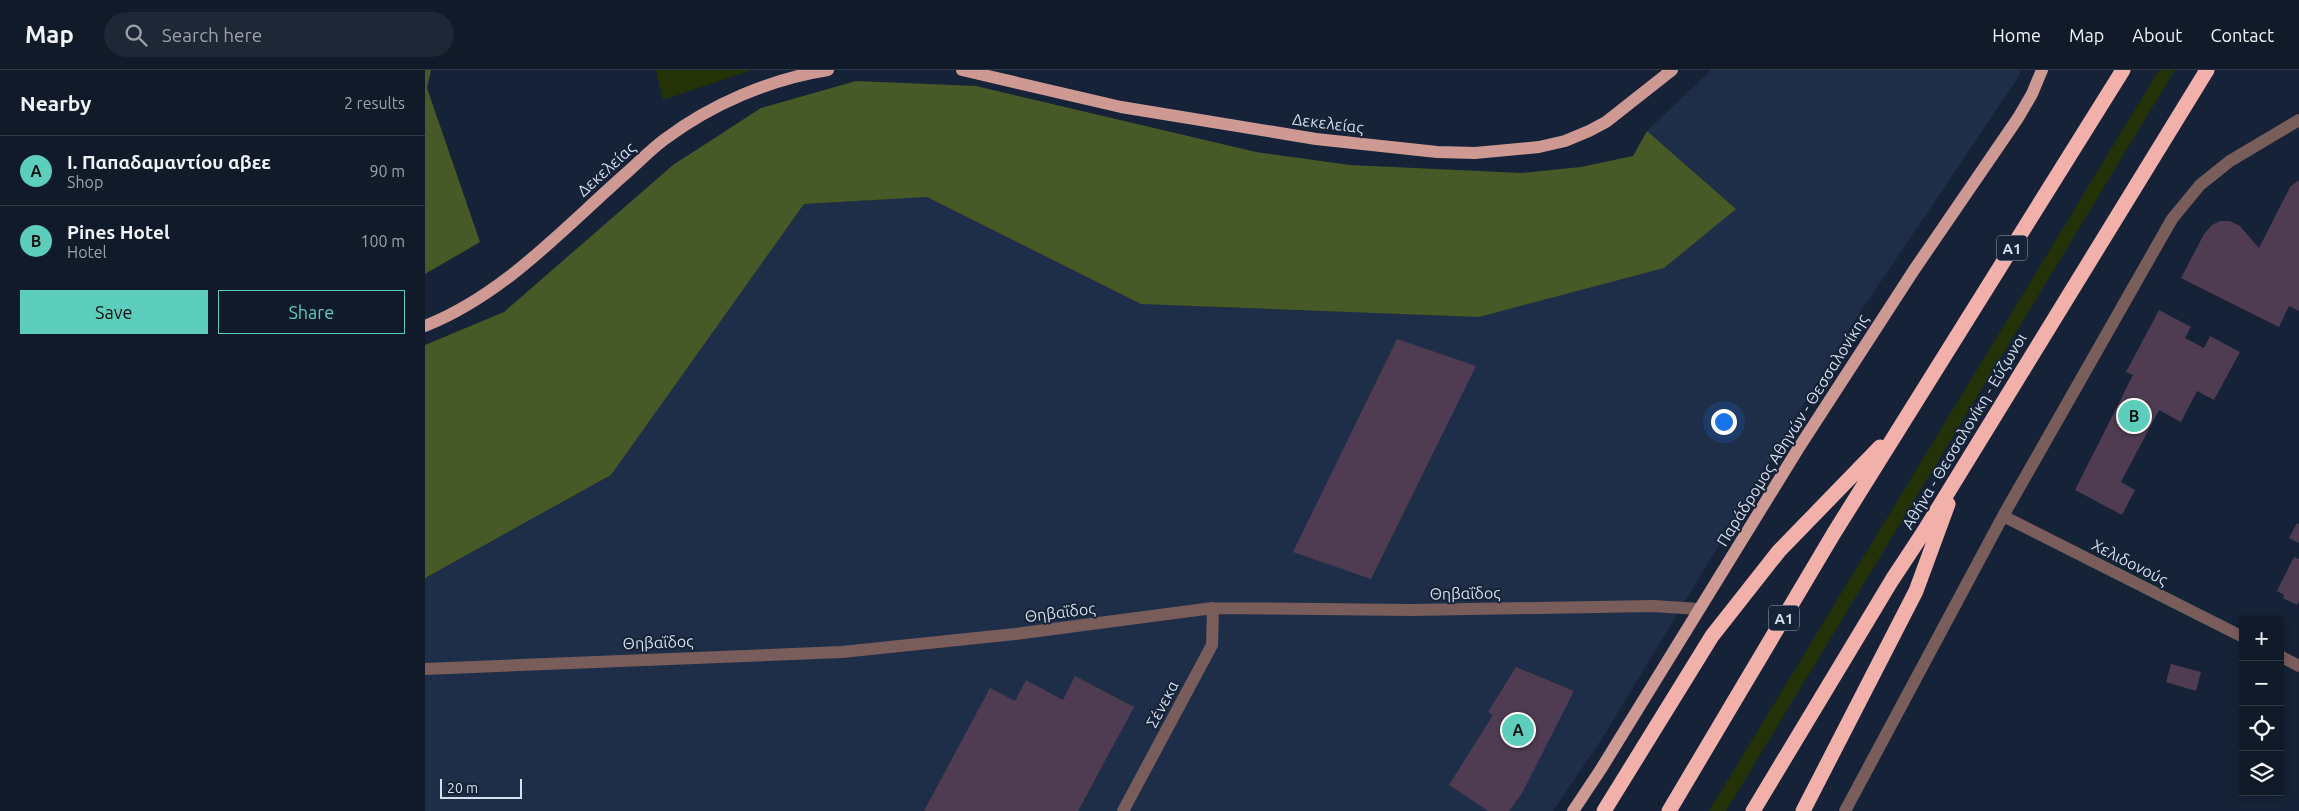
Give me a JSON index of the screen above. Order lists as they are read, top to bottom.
{
  "streets": {
    "highway": ["Α1", "Αθήνα - Θεσσαλονίκη - Εύζωνοι"],
    "main road": ["Δεκελείας", "Παράδρομος Αθηνών - Θεσσαλονίκης"],
    "street": ["Χελιδονούς", "Θηβαΐδος", "Σένεκα"]
  },
  "crossings": [
    ["Παράδρομος Αθηνών - Θεσσαλονίκης", "Θηβαΐδος"],
    ["Θηβαΐδος", "Σένεκα"]
  ],
  "scale_bar": "20 m",
  "page": {
    "header": "Map",
    "search": "Search here",
    "nav": [
      "Home",
      "Map",
      "About",
      "Contact"
    ],
    "heading": ["Nearby", "2 results"],
    "list": [
      {
        "mark": "A",
        "name": "Ι. Παπαδαμαντίου αβεε",
        "note": "Shop",
        "value": "90 m"
      },
      {
        "mark": "B",
        "name": "Pines Hotel",
        "note": "Hotel",
        "value": "100 m"
      }
    ],
    "buttons": ["Save", "Share"],
    "pins": ["B", "A"],
    "map_buttons": ["+", "−"],
    "scale": "20 m"
  }
}
